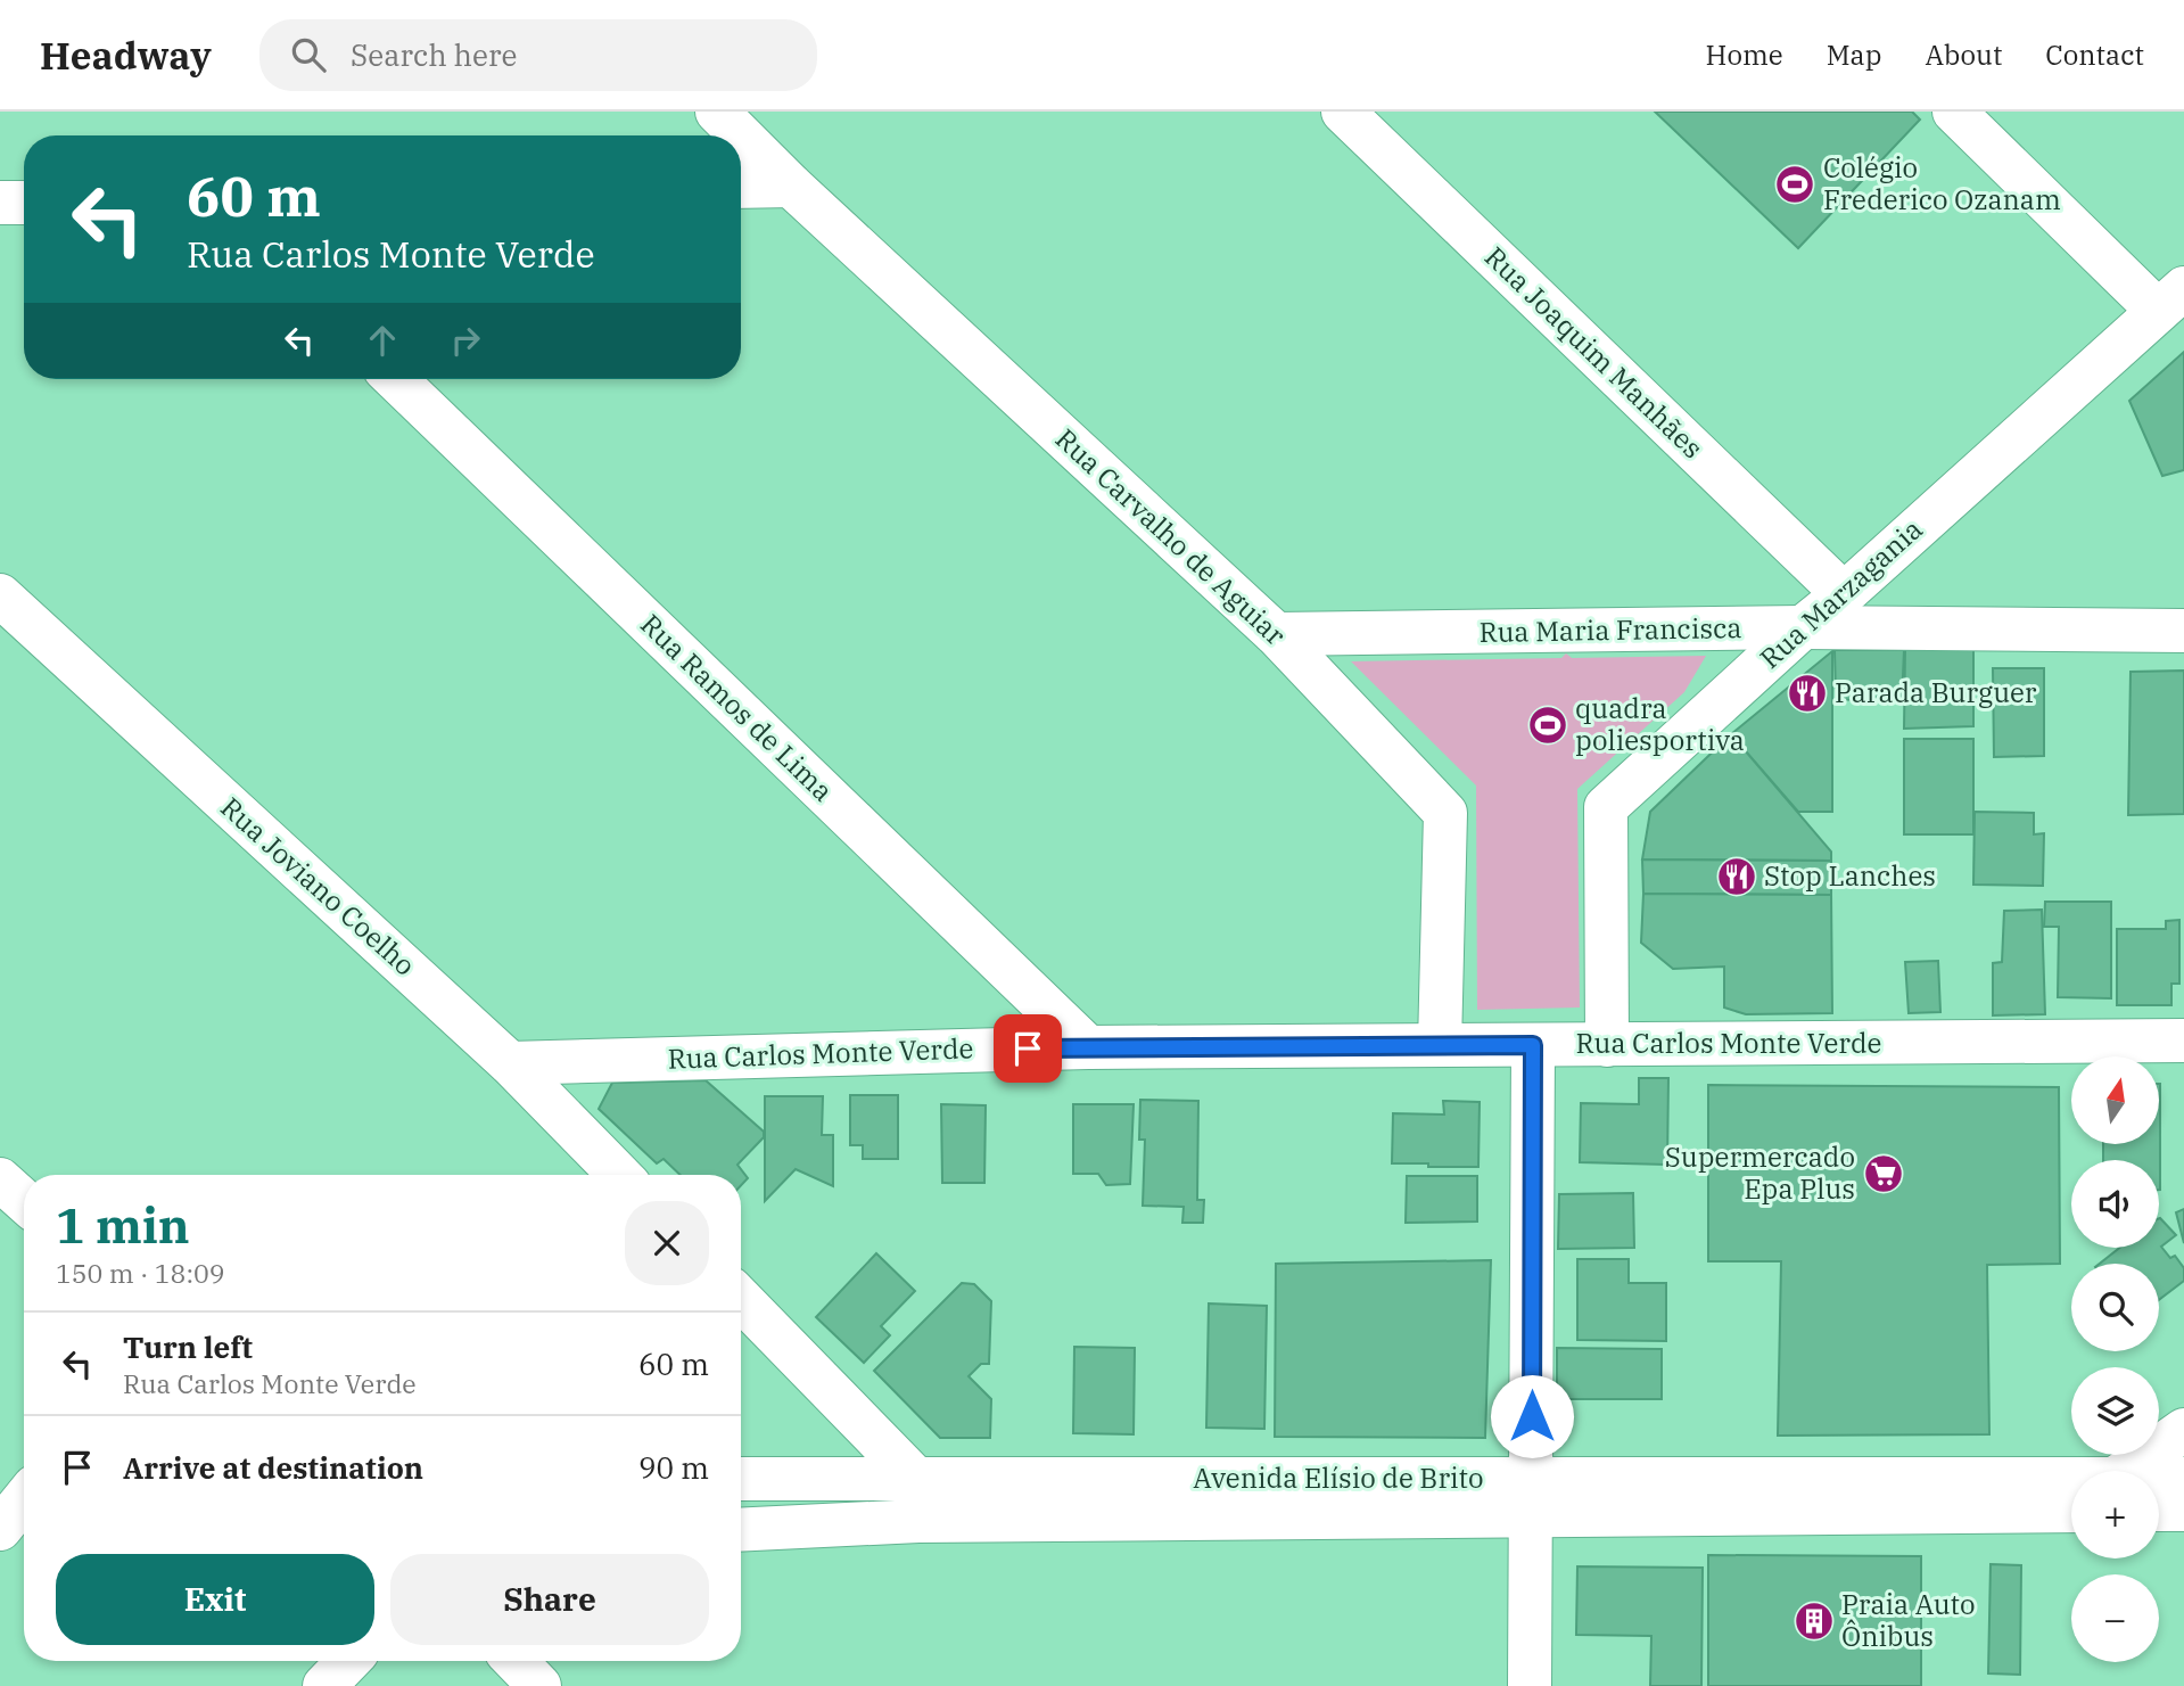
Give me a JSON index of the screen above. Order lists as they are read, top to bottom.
{
  "streets": {
    "street": [
      "Rua Joaquim Manhães",
      "Rua Carvalho de Aguiar",
      "Rua Marzagania",
      "Rua Maria Francisca",
      "Rua Ramos de Lima",
      "Rua Joviano Coelho",
      "Rua Carlos Monte Verde",
      "Avenida Elísio de Brito"
    ]
  },
  "crossings": [
    ["Rua Joaquim Manhães", "Rua Marzagania"],
    ["Rua Carvalho de Aguiar", "Rua Maria Francisca"],
    ["Rua Carvalho de Aguiar", "Rua Carlos Monte Verde"],
    ["Rua Marzagania", "Rua Maria Francisca"],
    ["Rua Marzagania", "Rua Carlos Monte Verde"],
    ["Rua Ramos de Lima", "Rua Carlos Monte Verde"],
    ["Rua Joviano Coelho", "Rua Carlos Monte Verde"]
  ],
  "places": {
    "sports": ["Colégio Frederico Ozanam", "quadra poliesportiva"],
    "restaurant": ["Parada Burguer", "Stop Lanches"],
    "supermarket": ["Supermercado Epa Plus"],
    "building": ["Praia Auto Ônibus"]
  },
  "north": "top",
  "page": {
    "header": "Headway",
    "search": "Search here",
    "nav": [
      "Home",
      "Map",
      "About",
      "Contact"
    ],
    "turn": ["60 m", "Rua Carlos Monte Verde"],
    "map_buttons": ["+", "−"],
    "heading": ["1 min", "150 m · 18:09"],
    "list": [
      {
        "name": "Turn left",
        "note": "Rua Carlos Monte Verde",
        "value": "60 m"
      },
      {
        "name": "Arrive at destination",
        "value": "90 m"
      }
    ],
    "buttons": ["Exit", "Share"]
  }
}
